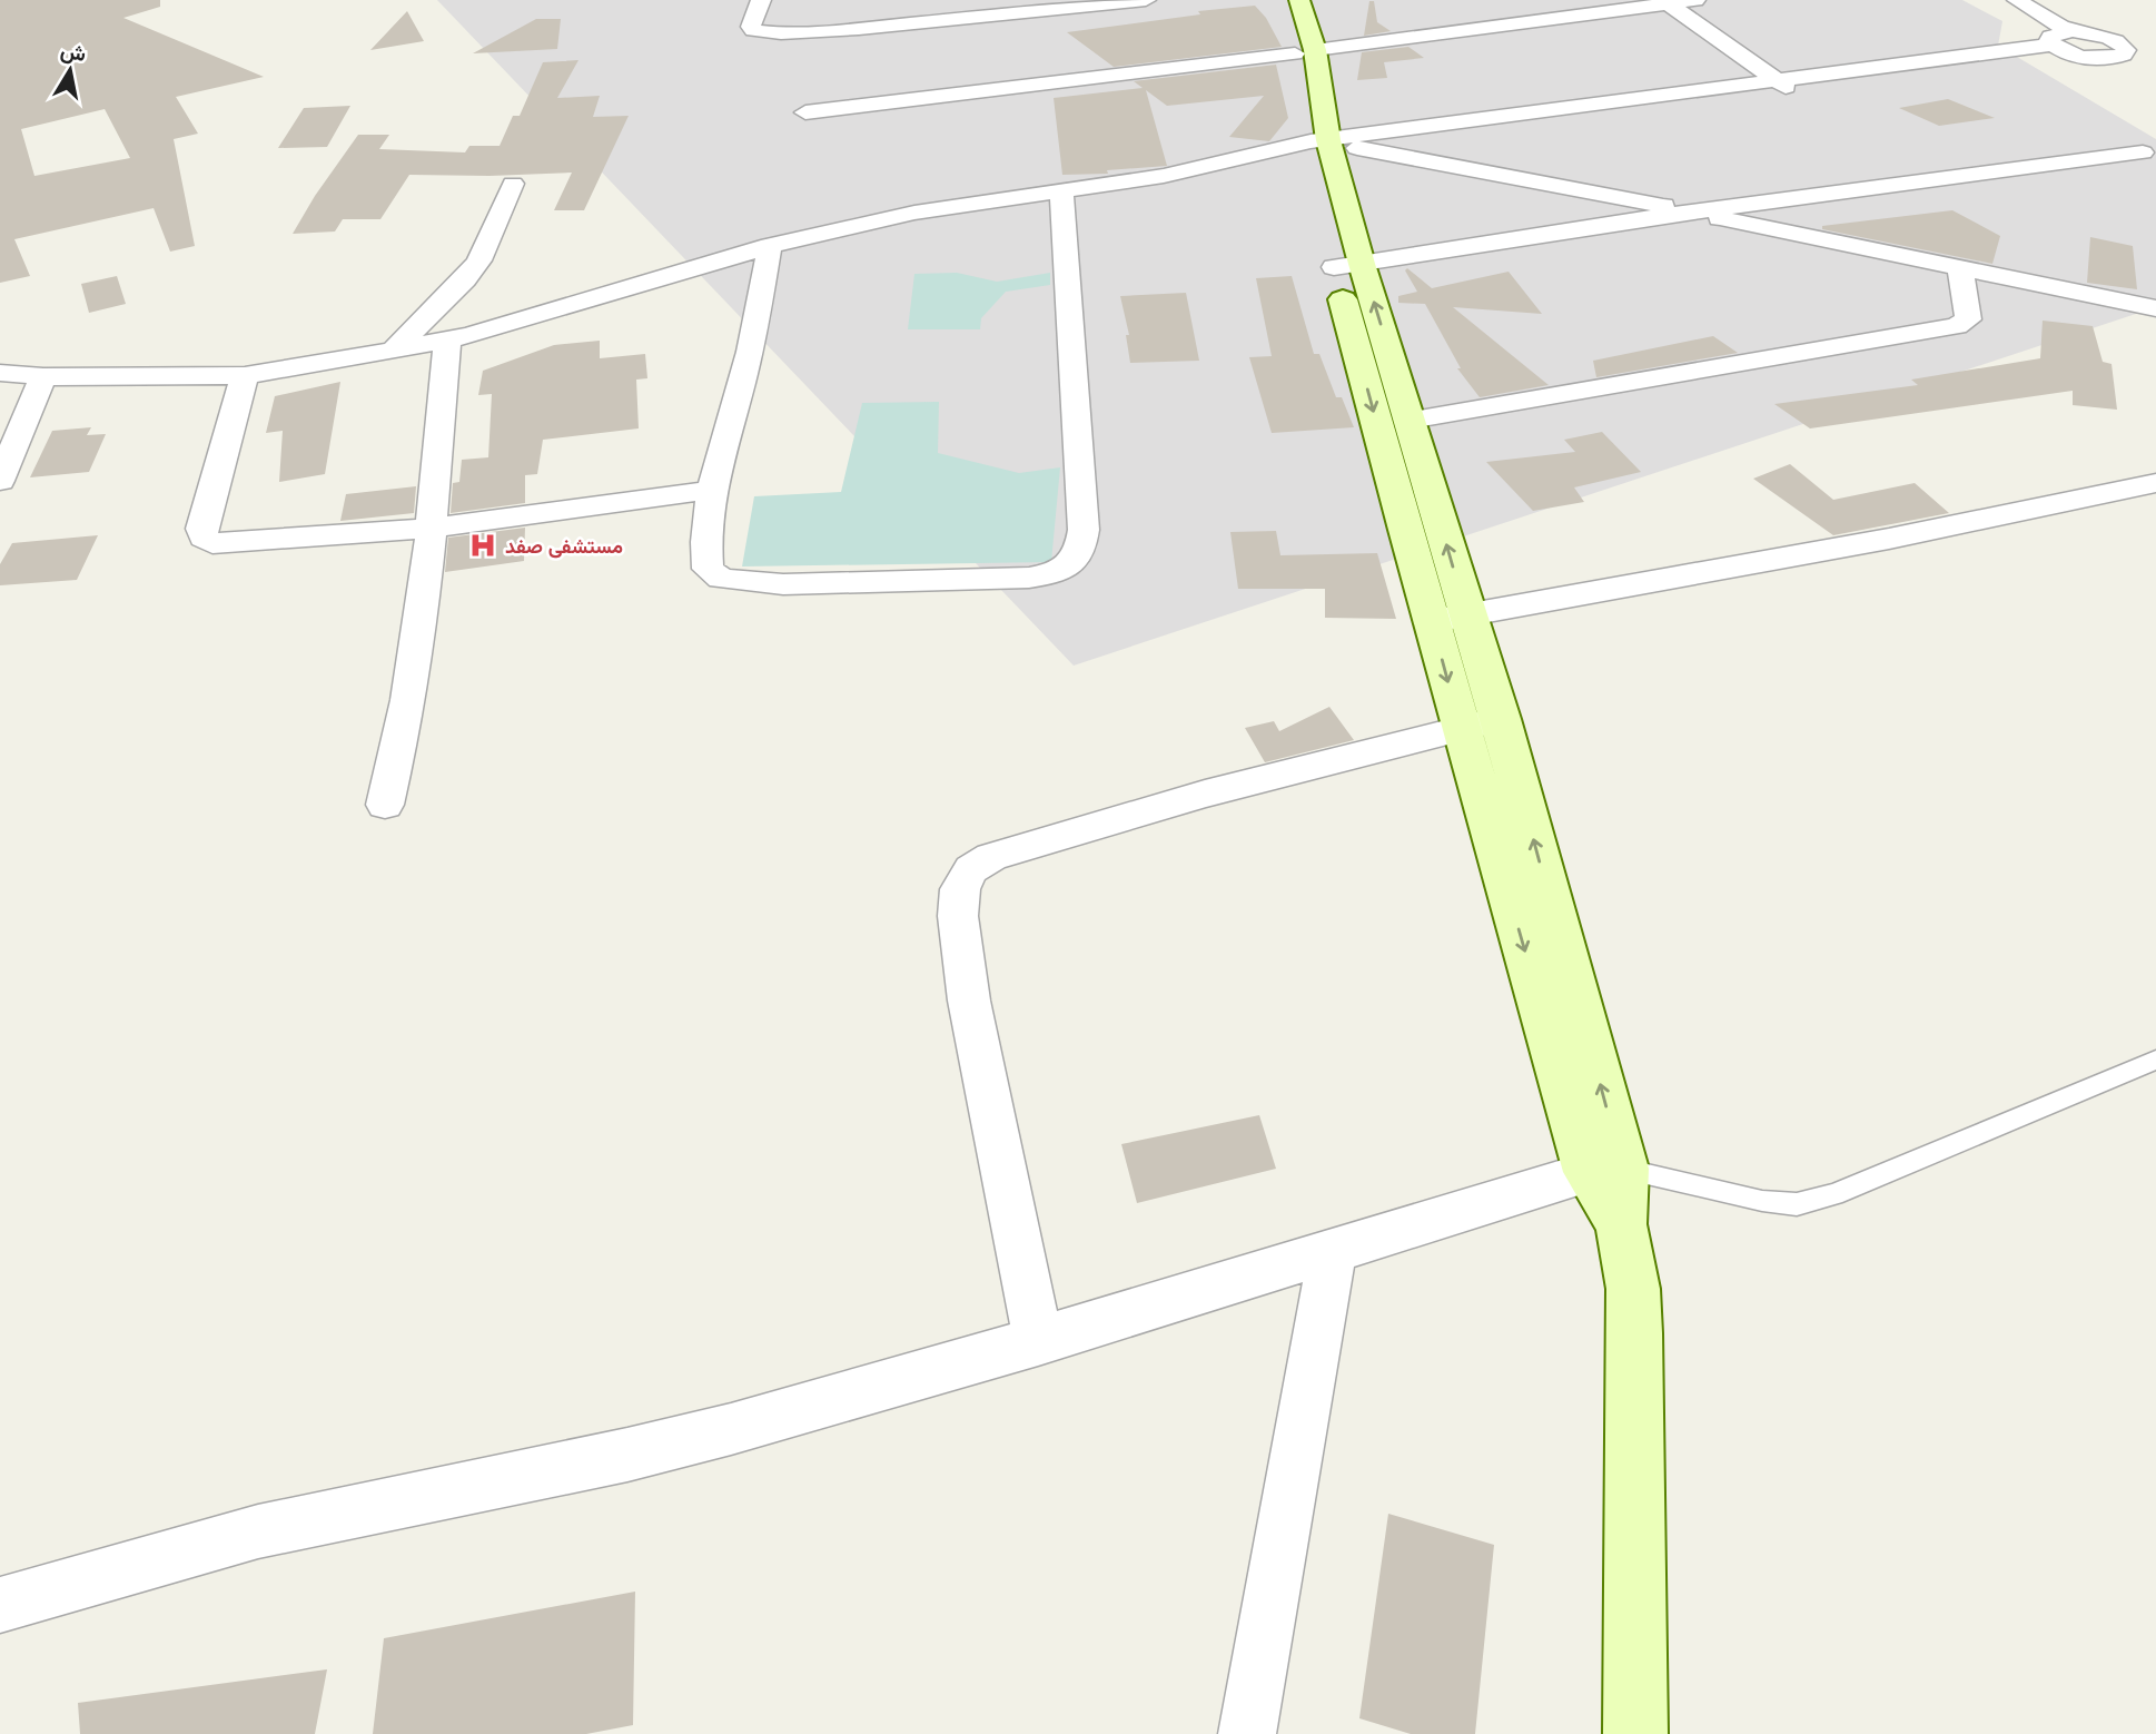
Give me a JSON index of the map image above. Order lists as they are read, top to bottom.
{
  "places": {
    "hospital": ["مستشفى صفد"]
  },
  "north": "top"
}
